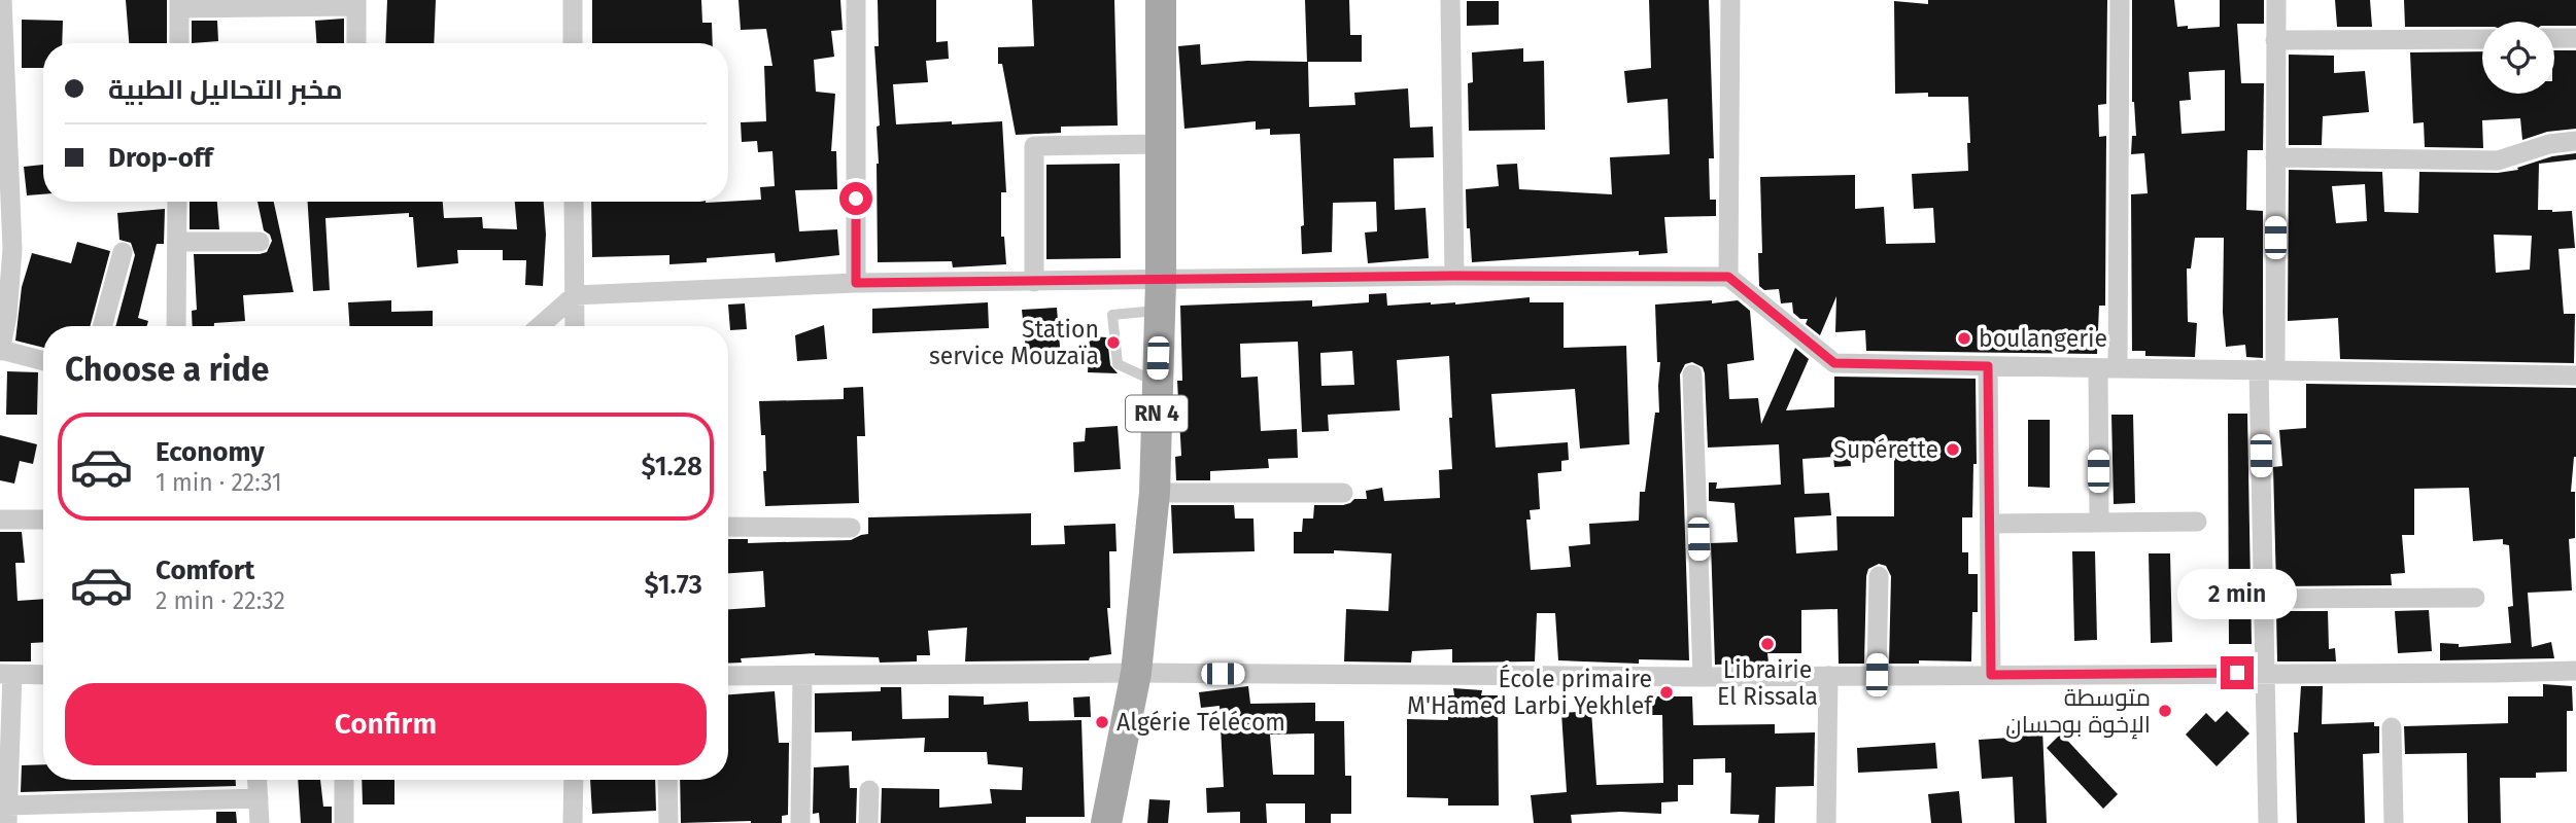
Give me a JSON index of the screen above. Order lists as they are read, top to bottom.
{
  "streets": {
    "main road": ["RN 4"]
  },
  "places": [
    "boulangerie",
    "Station service Mouzaïa",
    "Supérette",
    "Librairie El Rissala",
    "École primaire M'Hamed Larbi Yekhlef",
    "متوسطة الإخوة بوحسان",
    "Algérie Télécom"
  ],
  "page": {
    "banner": ["مخبر التحاليل الطبية", "Drop-off"],
    "heading": "Choose a ride",
    "list": [
      {
        "name": "Economy",
        "note": "1 min · 22:31",
        "value": "$1.28"
      },
      {
        "name": "Comfort",
        "note": "2 min · 22:32",
        "value": "$1.73"
      }
    ],
    "bubble": "2 min",
    "buttons": "Confirm"
  }
}
